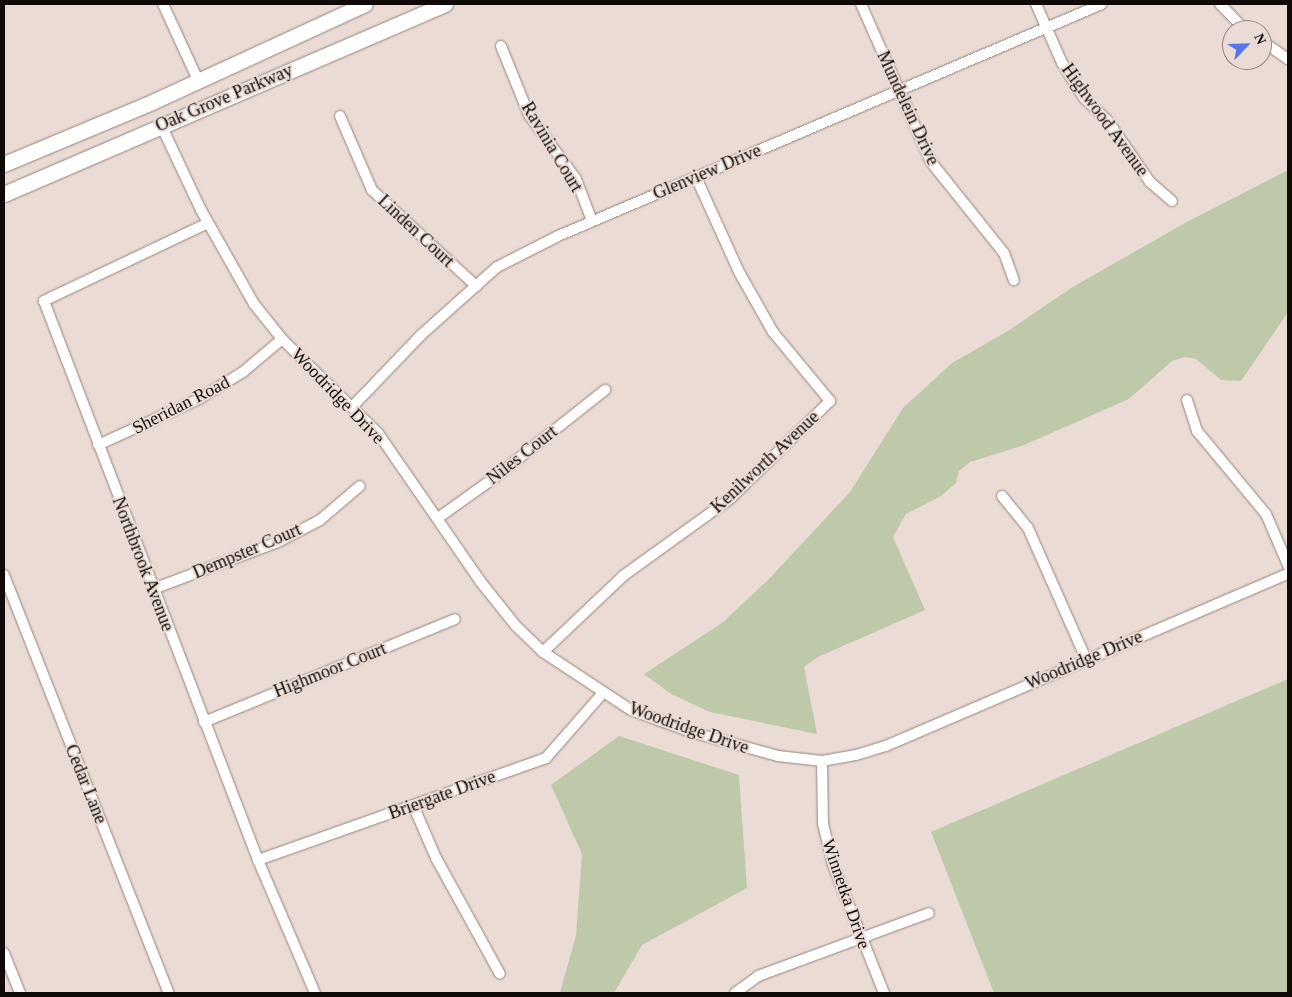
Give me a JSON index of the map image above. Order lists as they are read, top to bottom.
{
  "streets": {
    "main road": ["Oak Grove Parkway"],
    "street": [
      "Mundelein Drive",
      "Highwood Avenue",
      "Ravinia Court",
      "Glenview Drive",
      "Linden Court",
      "Woodridge Drive",
      "Sheridan Road",
      "Niles Court",
      "Kenilworth Avenue",
      "Dempster Court",
      "Northbrook Avenue",
      "Highmoor Court",
      "Cedar Lane",
      "Briergate Drive",
      "Winnetka Drive"
    ]
  },
  "crossings": [
    ["Oak Grove Parkway", "Woodridge Drive"],
    ["Mundelein Drive", "Glenview Drive"],
    ["Highwood Avenue", "Glenview Drive"],
    ["Ravinia Court", "Glenview Drive"],
    ["Glenview Drive", "Linden Court"],
    ["Glenview Drive", "Woodridge Drive"],
    ["Glenview Drive", "Kenilworth Avenue"],
    ["Woodridge Drive", "Sheridan Road"],
    ["Woodridge Drive", "Niles Court"],
    ["Woodridge Drive", "Kenilworth Avenue"],
    ["Woodridge Drive", "Northbrook Avenue"],
    ["Woodridge Drive", "Briergate Drive"],
    ["Woodridge Drive", "Winnetka Drive"],
    ["Sheridan Road", "Northbrook Avenue"],
    ["Dempster Court", "Northbrook Avenue"],
    ["Northbrook Avenue", "Highmoor Court"],
    ["Northbrook Avenue", "Briergate Drive"]
  ],
  "north": "top right"
}
